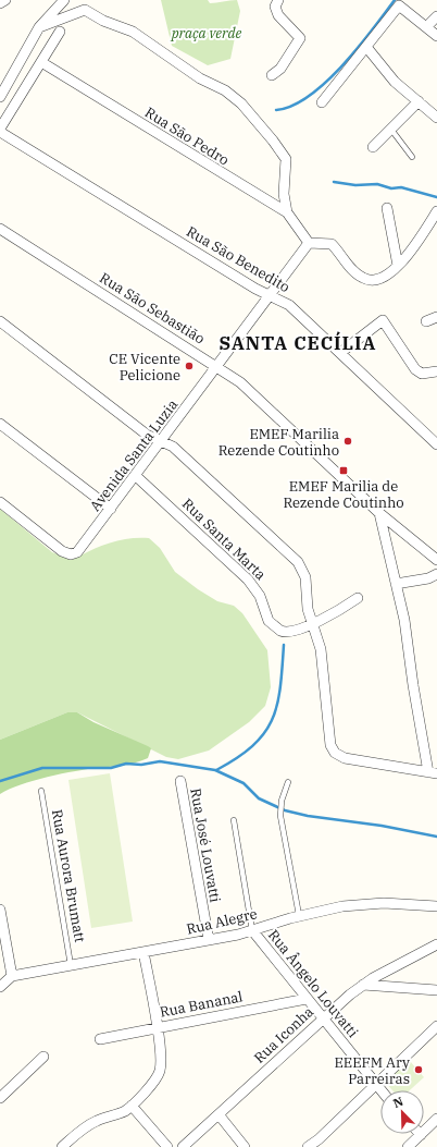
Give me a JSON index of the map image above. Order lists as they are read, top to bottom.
{
  "streets": {
    "street": [
      "Rua São Pedro",
      "Rua São Benedito",
      "Rua São Sebastião",
      "Avenida Santa Luzia",
      "Rua Santa Marta",
      "Rua José Louvatti",
      "Rua Alegre",
      "Rua Ângelo Louvatti",
      "Rua Bananal",
      "Rua Iconha"
    ],
    "lane": ["Rua Aurora Brumatt"]
  },
  "crossings": [
    ["Rua São Pedro", "Avenida Santa Luzia"],
    ["Rua São Benedito", "Avenida Santa Luzia"],
    ["Rua São Sebastião", "Avenida Santa Luzia"],
    ["Avenida Santa Luzia", "Rua Santa Marta"],
    ["Rua José Louvatti", "Rua Alegre"],
    ["Rua Aurora Brumatt", "Rua Alegre"],
    ["Rua Alegre", "Rua Ângelo Louvatti"],
    ["Rua Ângelo Louvatti", "Rua Bananal"],
    ["Rua Ângelo Louvatti", "Rua Iconha"]
  ],
  "districts": ["SANTA CECÍLIA"],
  "parks": ["praça verde"],
  "places": {
    "other": ["CE Vicente Pelicione", "EMEF Marilia Rezende Coutinho", "EEEFM Ary Parreiras"],
    "transit": ["EMEF Marilia de Rezende Coutinho"]
  },
  "north": "top left"
}
